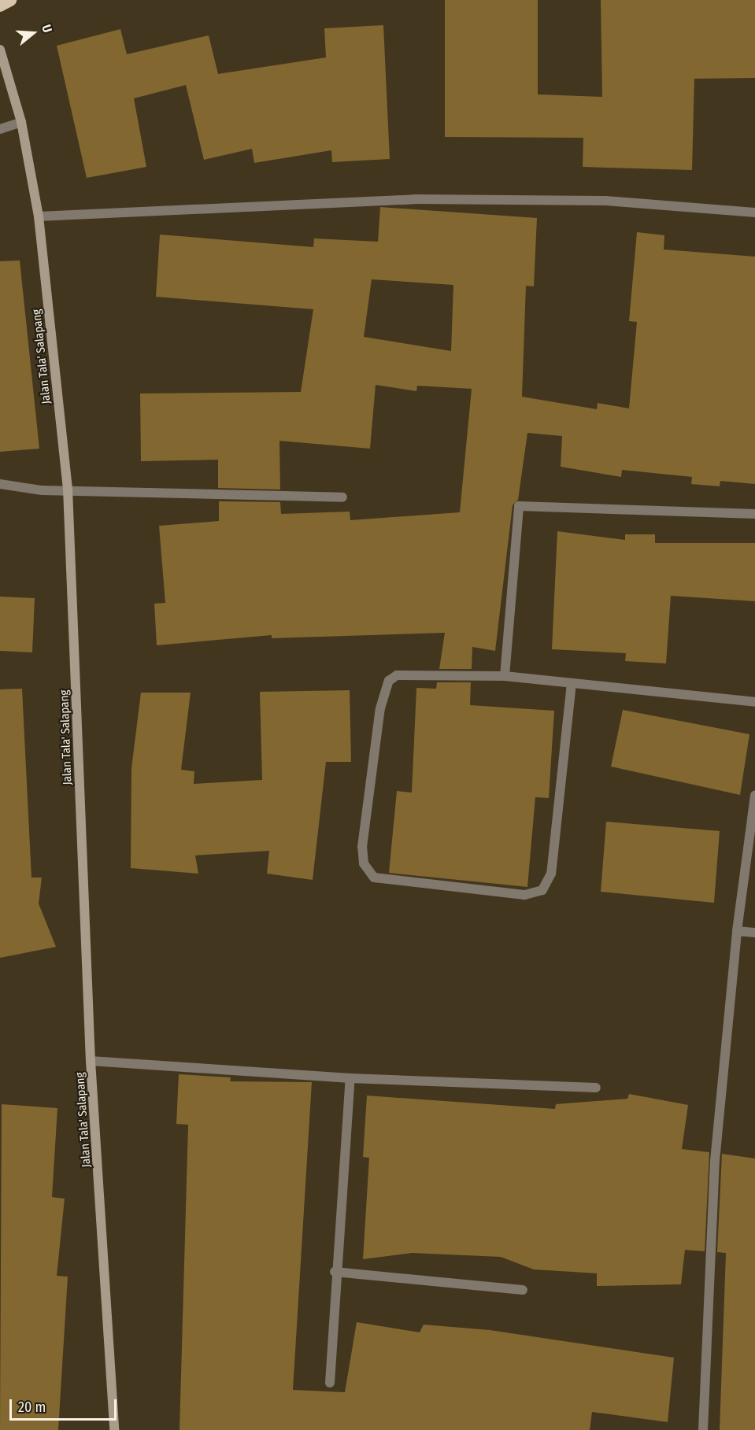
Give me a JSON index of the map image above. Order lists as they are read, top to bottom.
{
  "streets": {
    "main road": ["Jalan Tala' Salapang"]
  },
  "scale_bar": "20 m",
  "north": "right"
}
